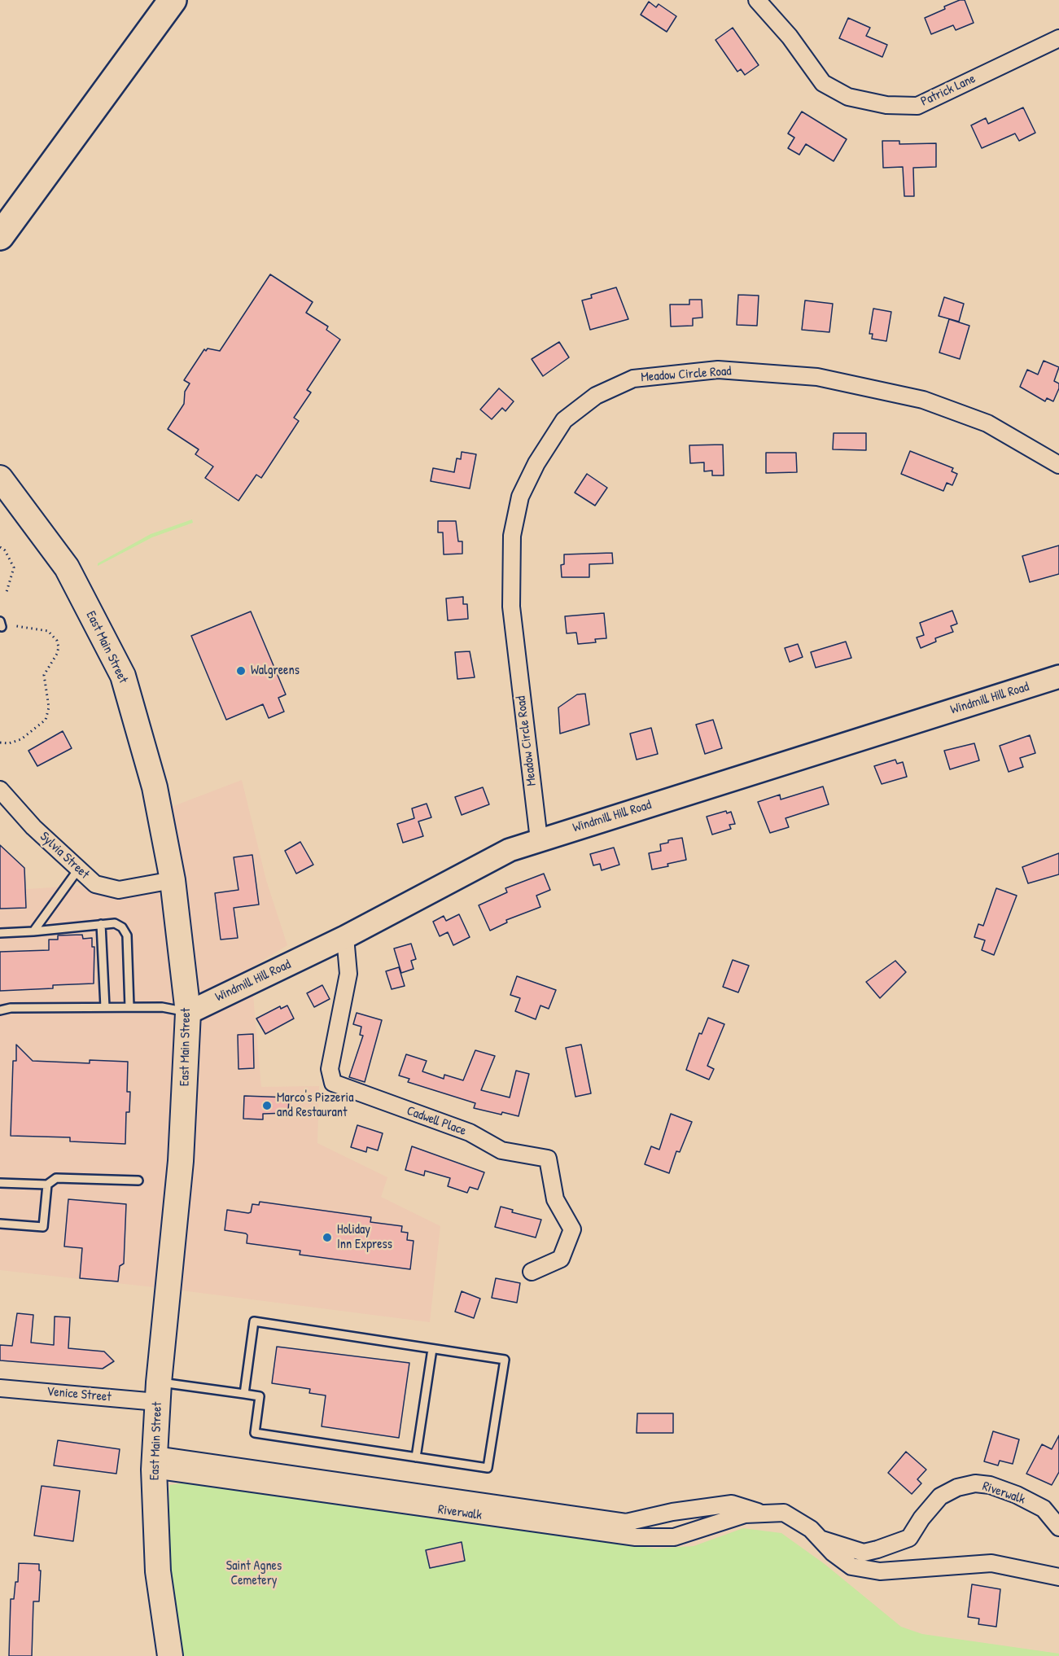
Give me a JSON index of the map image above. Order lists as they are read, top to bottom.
{
  "streets": {
    "main road": ["East Main Street"],
    "street": [
      "Patrick Lane",
      "Meadow Circle Road",
      "Windmill Hill Road",
      "Sylvia Street",
      "Cadwell Place",
      "Venice Street",
      "Riverwalk"
    ]
  },
  "crossings": [
    ["Meadow Circle Road", "Windmill Hill Road"],
    ["East Main Street", "Windmill Hill Road"],
    ["East Main Street", "Sylvia Street"],
    ["East Main Street", "Venice Street"],
    ["East Main Street", "Riverwalk"],
    ["Windmill Hill Road", "Cadwell Place"]
  ],
  "parks": ["Saint Agnes Cemetery"],
  "places": ["Walgreens", "Marco's Pizzeria and Restaurant", "Holiday Inn Express"]
}
